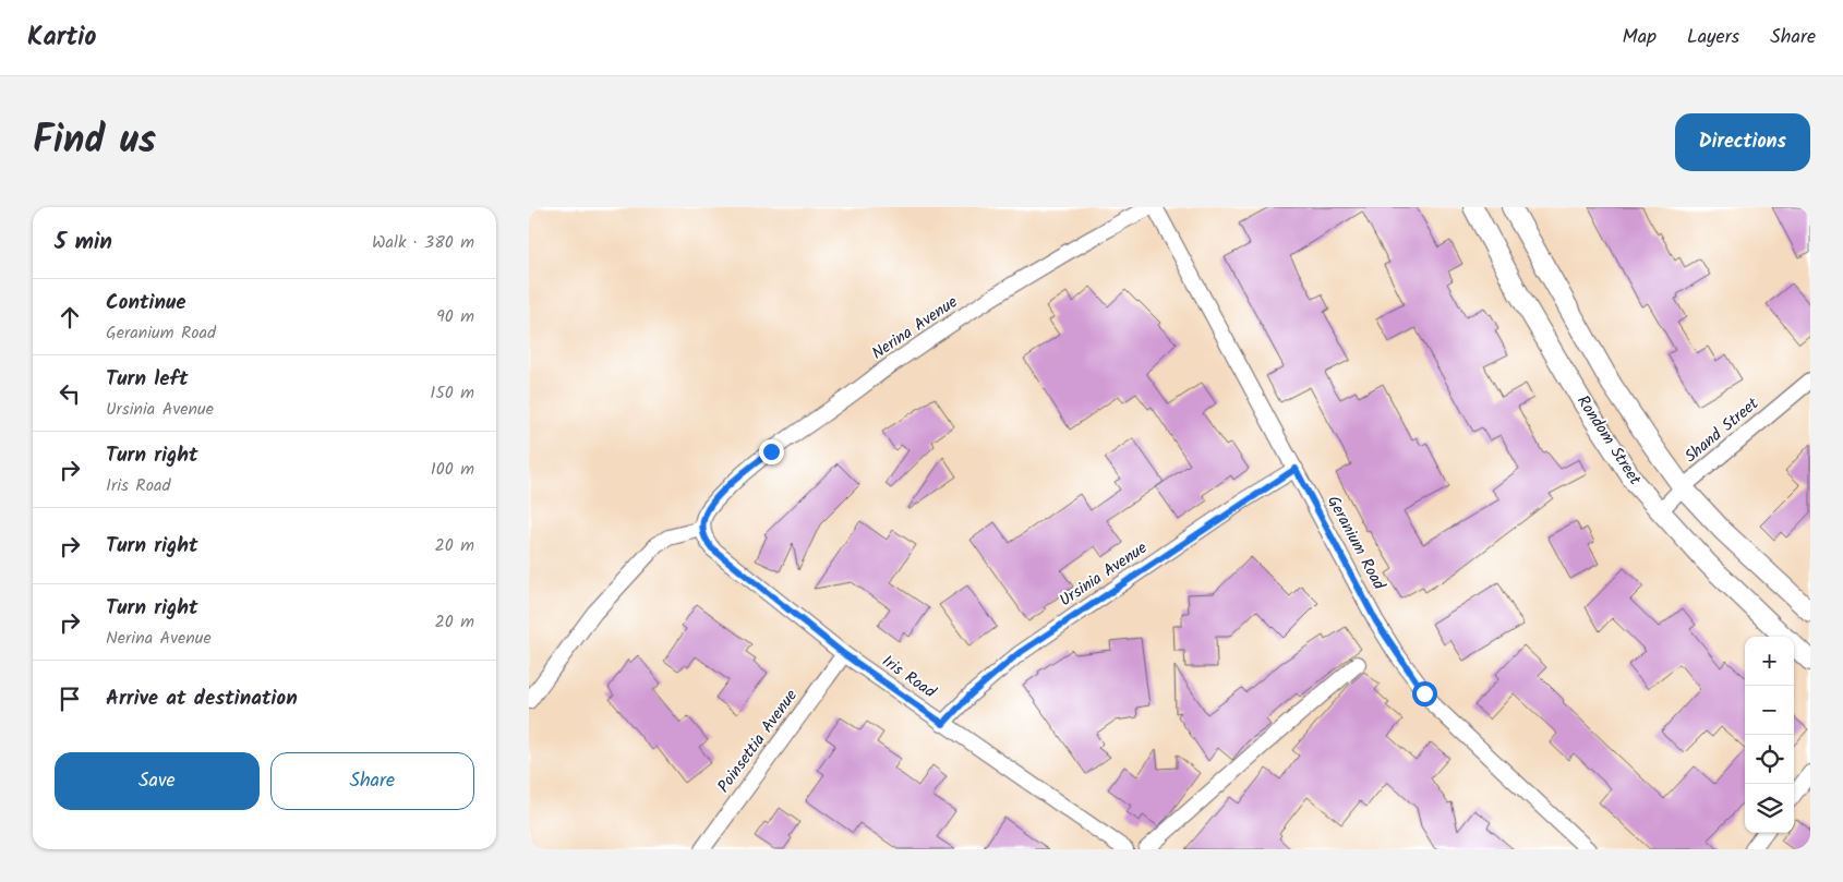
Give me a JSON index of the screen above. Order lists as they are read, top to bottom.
{
  "streets": {
    "street": [
      "Nerina Avenue",
      "Shand Street",
      "Rondom Street",
      "Geranium Road",
      "Ursinia Avenue",
      "Iris Road",
      "Poinsettia Avenue"
    ]
  },
  "crossings": [
    ["Nerina Avenue", "Iris Road"],
    ["Shand Street", "Rondom Street"],
    ["Geranium Road", "Ursinia Avenue"],
    ["Ursinia Avenue", "Iris Road"],
    ["Iris Road", "Poinsettia Avenue"]
  ],
  "page": {
    "header": "Kartio",
    "nav": ["Map", "Layers", "Share"],
    "title": "Find us",
    "buttons": [
      "Directions",
      ["Save", "Share"]
    ],
    "heading": ["5 min", "Walk · 380 m"],
    "list": [
      ["Continue", "Geranium Road", "90 m"],
      ["Turn left", "Ursinia Avenue", "150 m"],
      ["Turn right", "Iris Road", "100 m"],
      ["Turn right", "20 m"],
      ["Turn right", "Nerina Avenue", "20 m"],
      "Arrive at destination"
    ],
    "map_buttons": ["+", "−"]
  }
}
